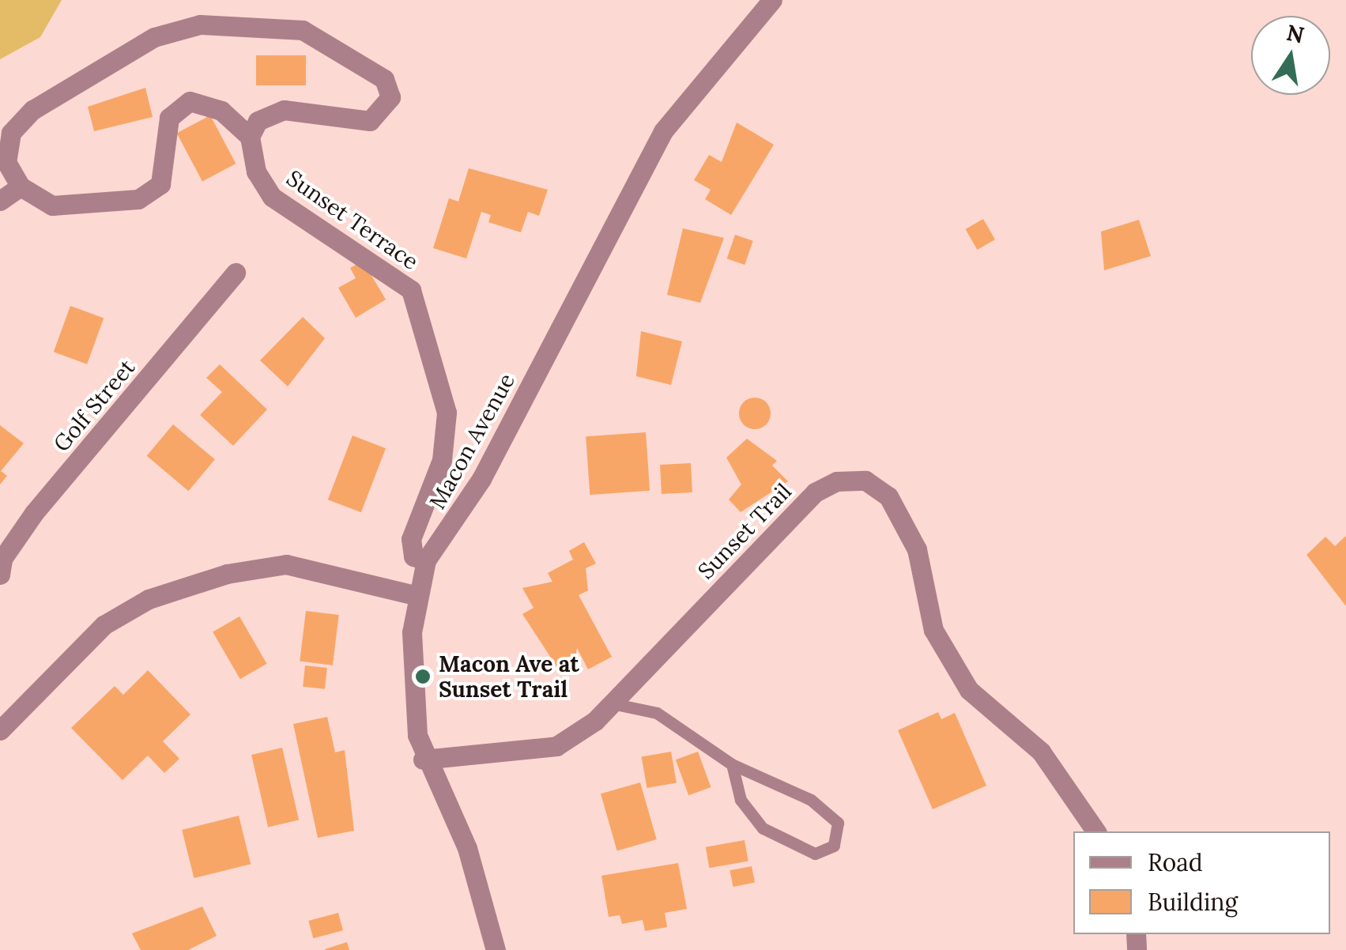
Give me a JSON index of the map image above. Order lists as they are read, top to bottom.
{
  "streets": {
    "street": [
      "Sunset Terrace",
      "Golf Street",
      "Macon Avenue",
      "Sunset Trail"
    ]
  },
  "crossings": [
    ["Sunset Terrace", "Macon Avenue"],
    ["Macon Avenue", "Sunset Trail"]
  ],
  "places": ["Macon Ave at Sunset Trail"],
  "legend": ["Road", "Building"],
  "north": "top"
}
